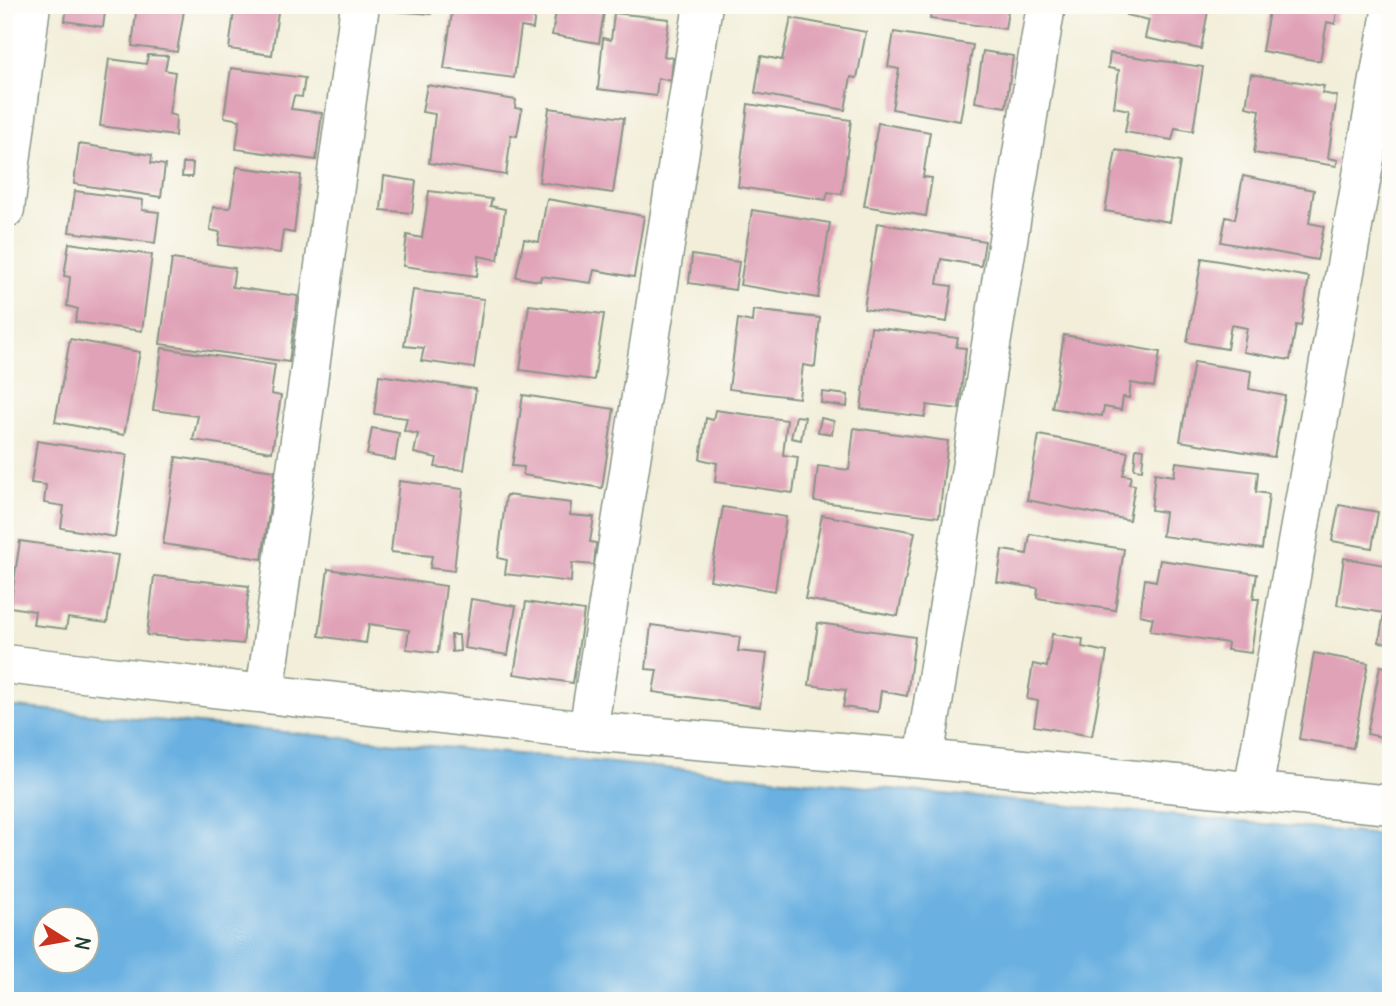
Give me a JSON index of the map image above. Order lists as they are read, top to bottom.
{
  "north": "right"
}
